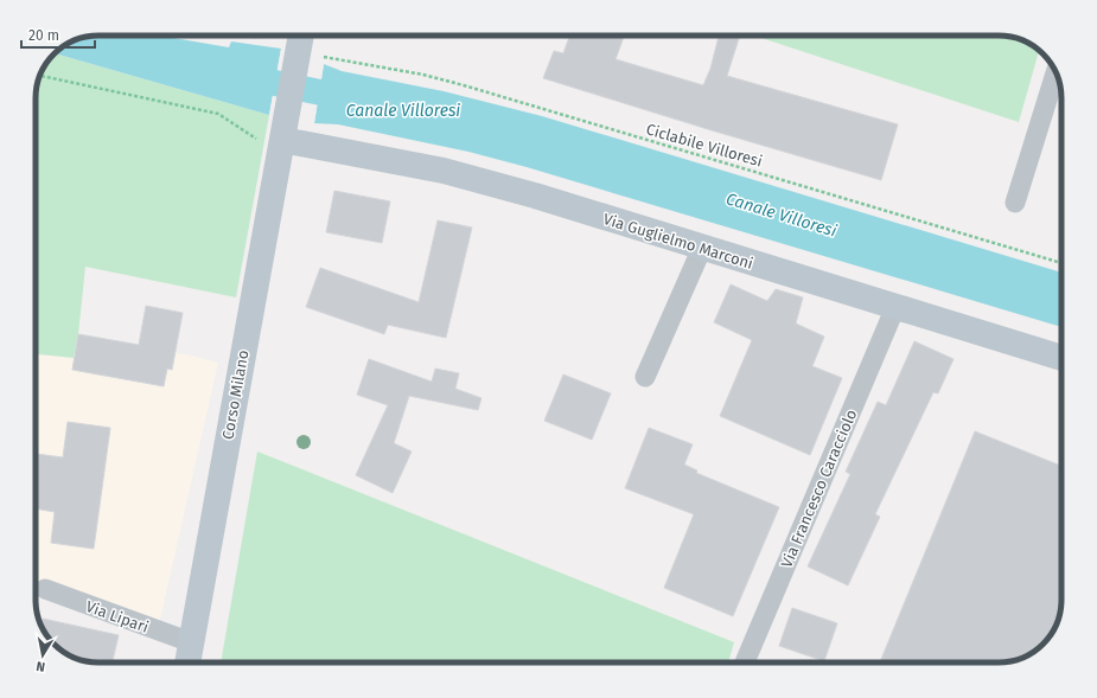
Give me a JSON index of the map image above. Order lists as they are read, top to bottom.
{
  "streets": {
    "street": [
      "Via Guglielmo Marconi",
      "Corso Milano",
      "Via Francesco Caracciolo",
      "Via Lipari"
    ],
    "path": ["Ciclabile Villoresi"]
  },
  "crossings": [
    ["Via Guglielmo Marconi", "Corso Milano"],
    ["Via Guglielmo Marconi", "Via Francesco Caracciolo"],
    ["Corso Milano", "Via Lipari"]
  ],
  "water": ["Canale Villoresi"],
  "scale_bar": "20 m",
  "north": "bottom"
}
